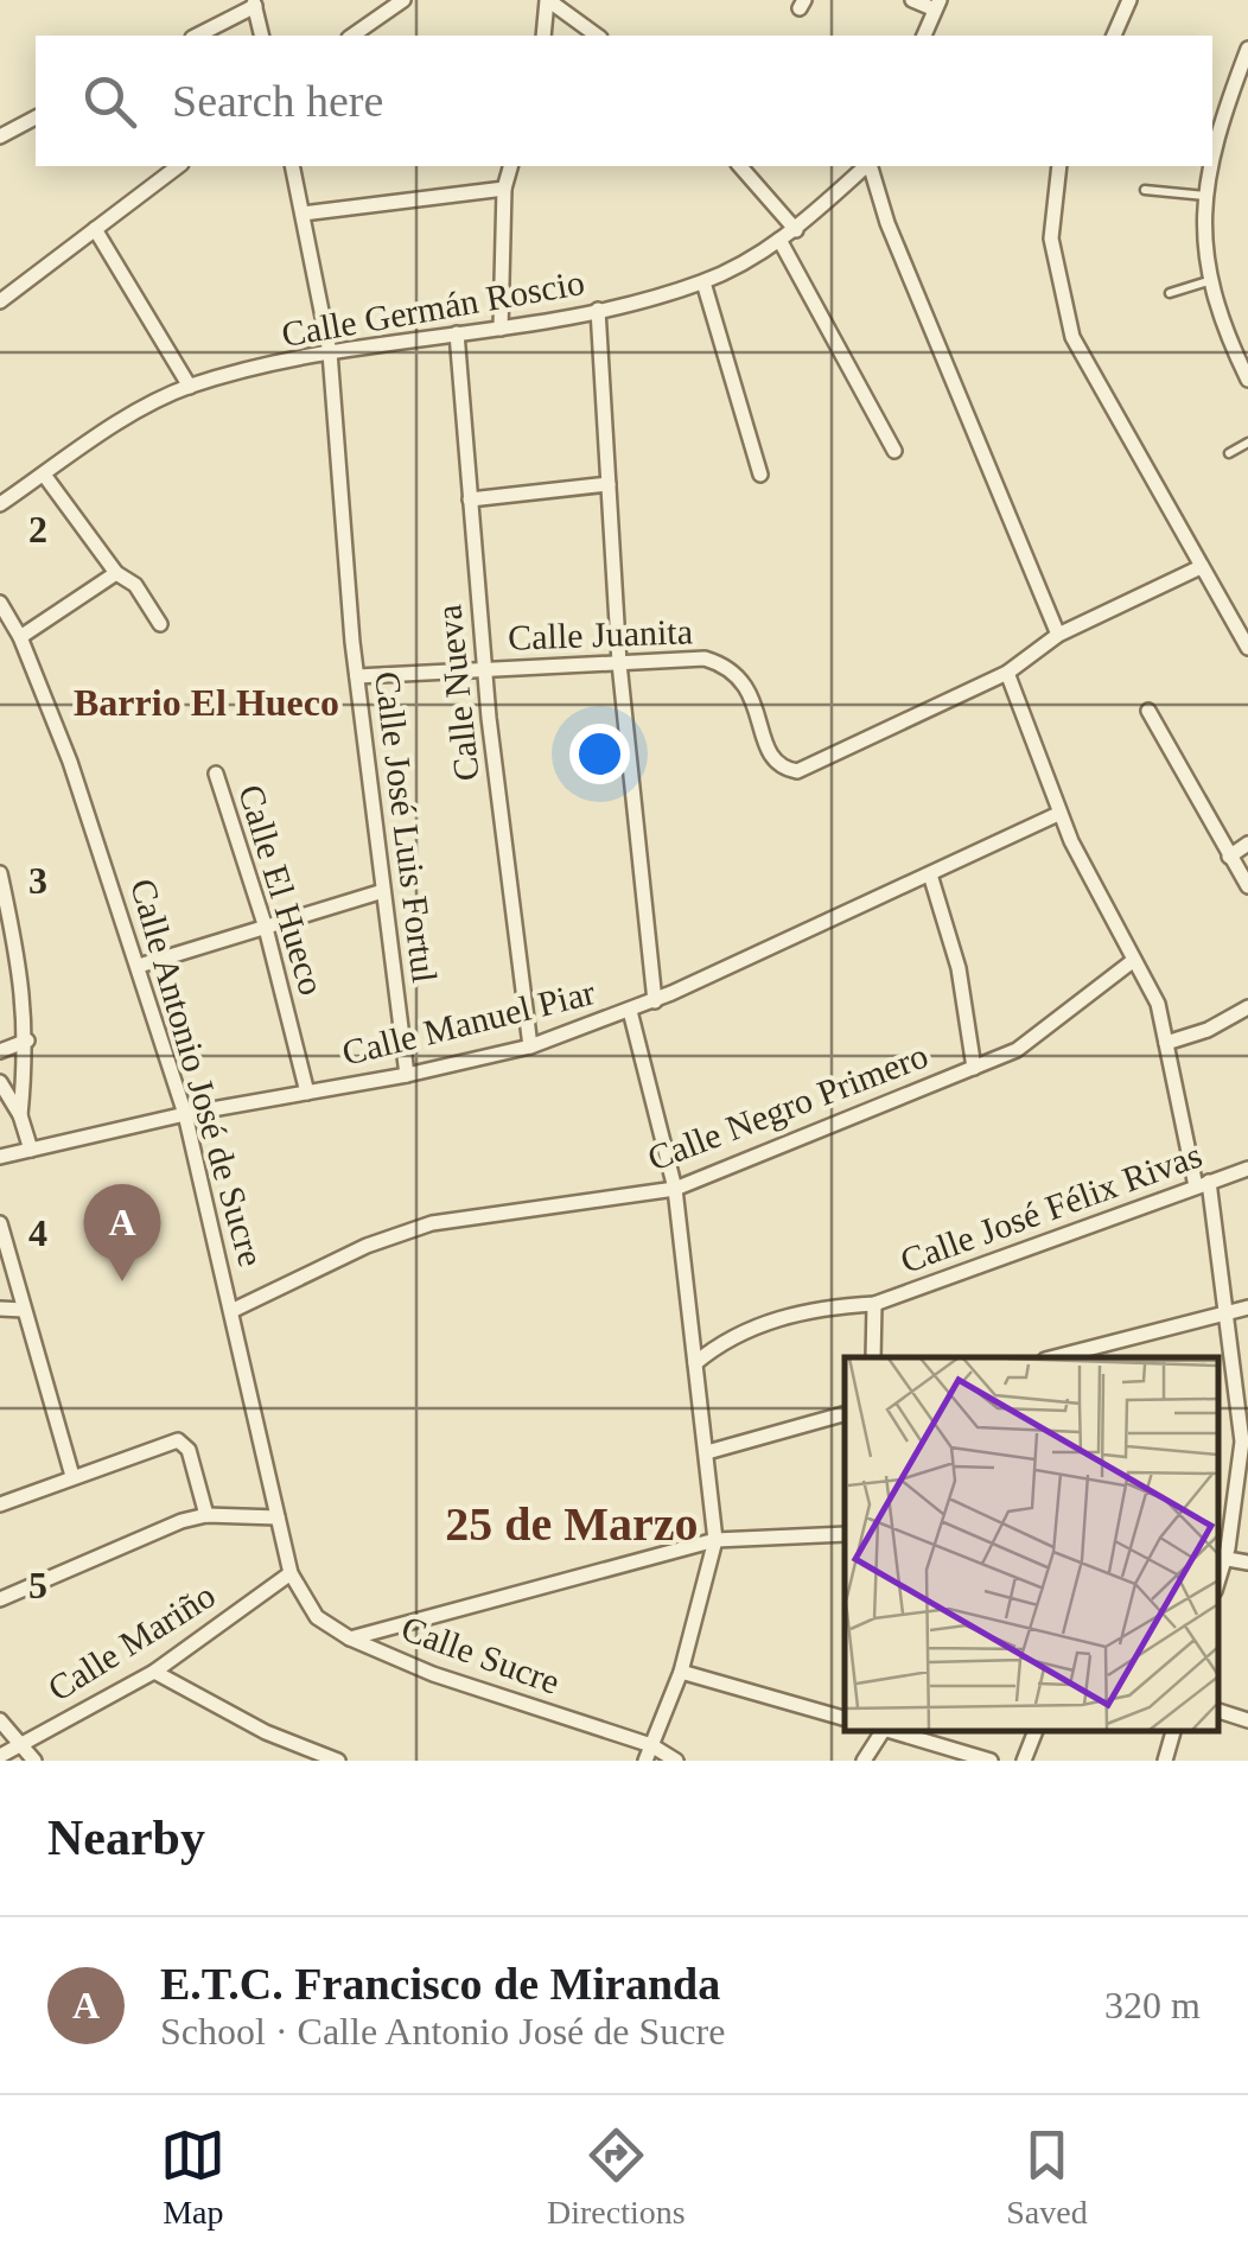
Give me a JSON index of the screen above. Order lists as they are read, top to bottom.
{
  "streets": {
    "street": [
      "Calle Germán Roscio",
      "Calle Juanita",
      "Calle Nueva",
      "Calle José Luis Fortul",
      "Calle El Hueco",
      "Calle Manuel Piar",
      "Calle Antonio José de Sucre",
      "Calle Negro Primero",
      "Calle José Félix Rivas",
      "Calle Mariño",
      "Calle Sucre"
    ]
  },
  "crossings": [
    ["Calle Germán Roscio", "Calle Nueva"],
    ["Calle Germán Roscio", "Calle José Luis Fortul"],
    ["Calle Juanita", "Calle Nueva"],
    ["Calle Juanita", "Calle José Luis Fortul"],
    ["Calle Nueva", "Calle Manuel Piar"],
    ["Calle José Luis Fortul", "Calle Manuel Piar"],
    ["Calle El Hueco", "Calle Manuel Piar"],
    ["Calle Manuel Piar", "Calle Antonio José de Sucre"],
    ["Calle Antonio José de Sucre", "Calle Negro Primero"],
    ["Calle Antonio José de Sucre", "Calle Mariño"],
    ["Calle Antonio José de Sucre", "Calle Sucre"],
    ["Calle Mariño", "Calle Sucre"]
  ],
  "districts": ["Barrio El Hueco", "25 de Marzo"],
  "page": {
    "search": "Search here",
    "pins": "A",
    "heading": "Nearby",
    "list": [
      {
        "mark": "A",
        "name": "E.T.C. Francisco de Miranda",
        "note": "School · Calle Antonio José de Sucre",
        "value": "320 m"
      }
    ],
    "nav": ["Map", "Directions", "Saved"]
  },
  "grid": {
    "rows": [
      "2",
      "3",
      "4",
      "5"
    ]
  }
}
